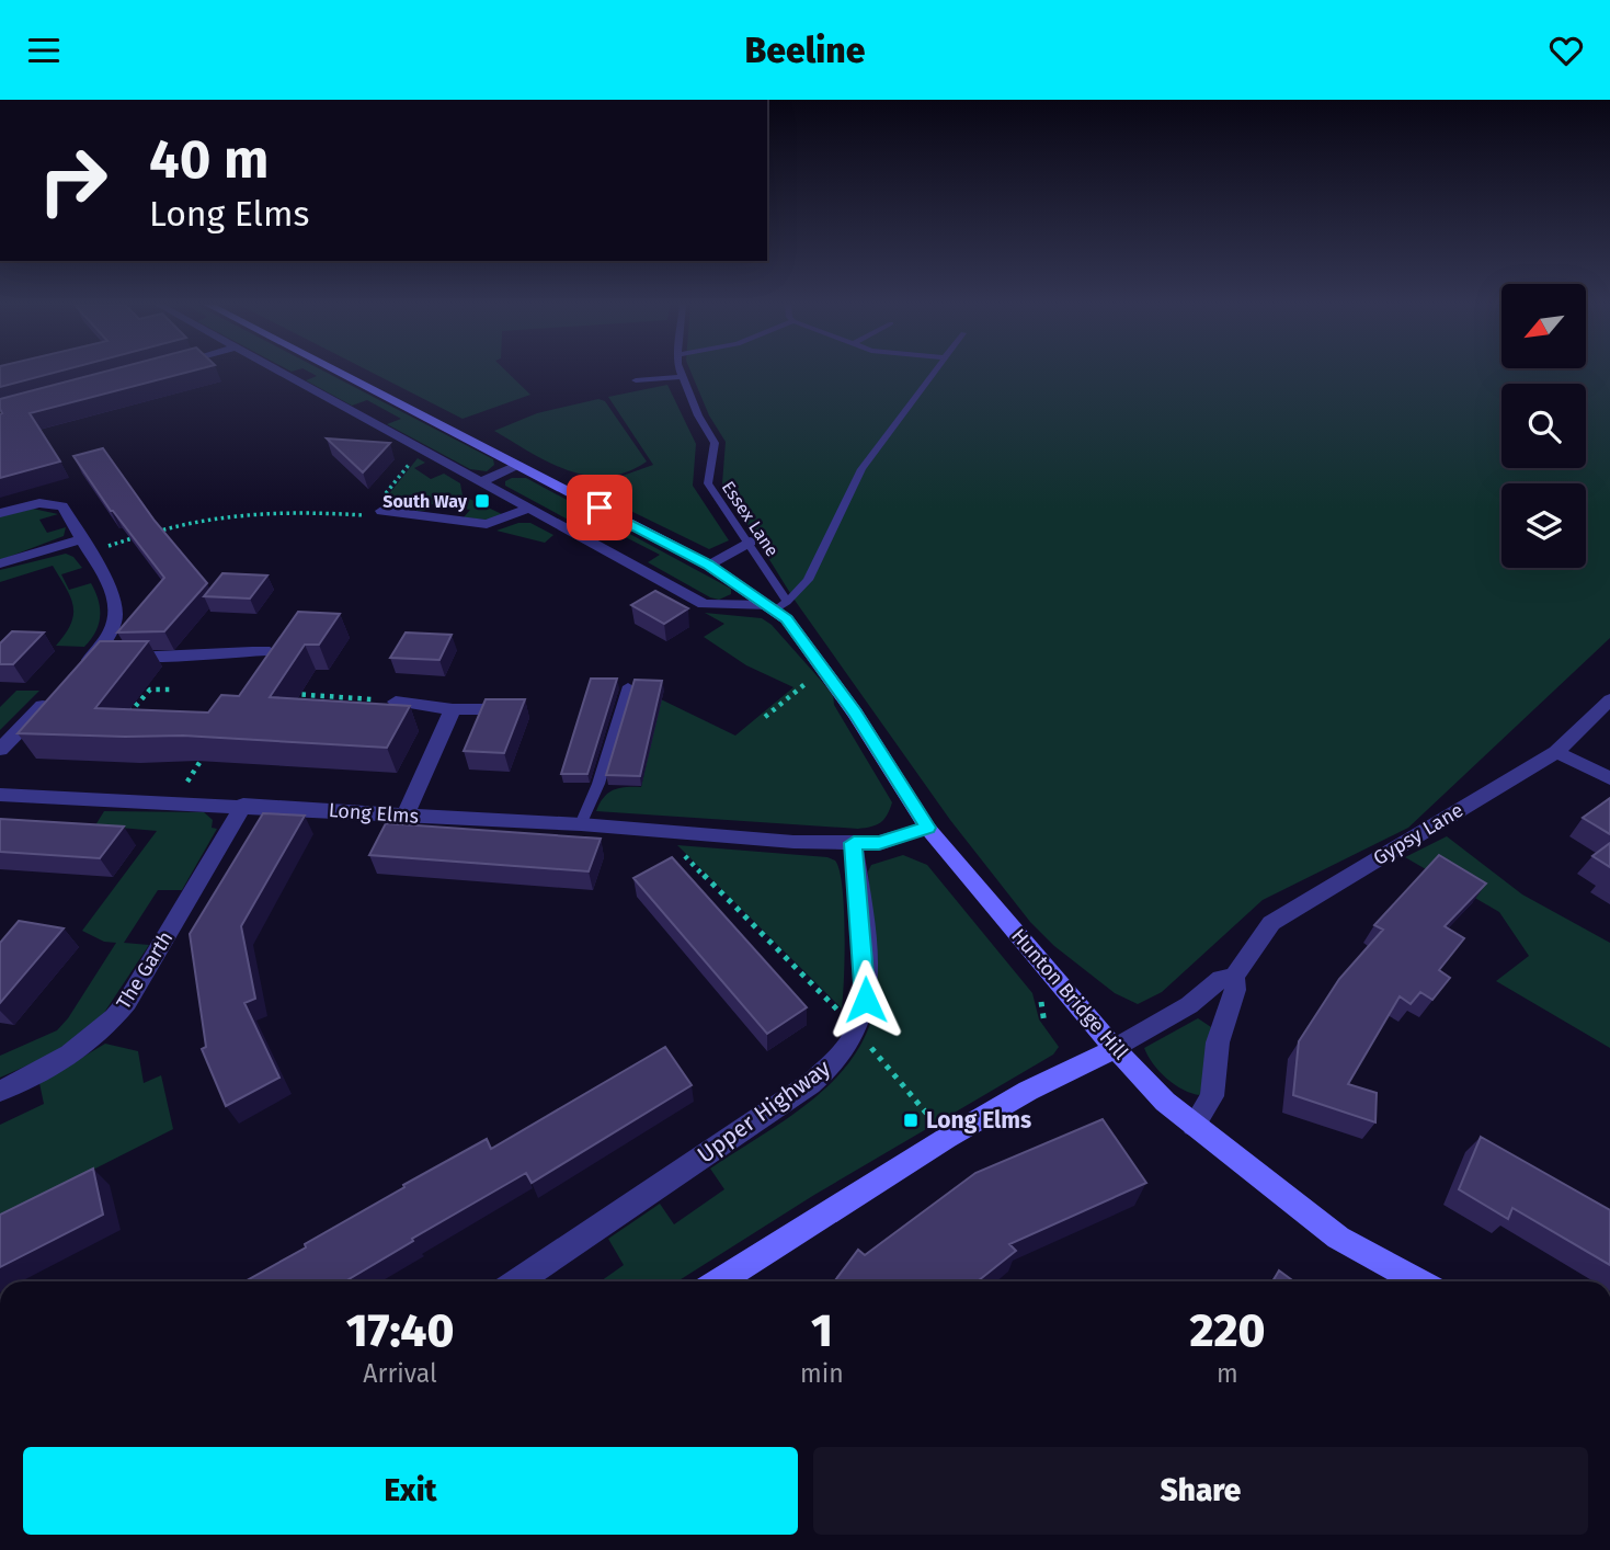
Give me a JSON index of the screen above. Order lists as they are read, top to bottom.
{
  "streets": {
    "street": [
      "Long Elms",
      "Gypsy Lane",
      "The Garth",
      "Hunton Bridge Hill",
      "Upper Highway"
    ],
    "lane": ["Essex Lane"]
  },
  "crossings": [
    ["Essex Lane", "Hunton Bridge Hill"],
    ["Long Elms", "The Garth"],
    ["Long Elms", "Hunton Bridge Hill"],
    ["Long Elms", "Upper Highway"],
    ["Gypsy Lane", "Hunton Bridge Hill"]
  ],
  "places": {
    "transit": ["South Way", "Long Elms"]
  },
  "north": "bottom left",
  "page": {
    "header": "Beeline",
    "turn": ["40 m", "Long Elms"],
    "eta": [
      "17:40",
      "Arrival",
      "1",
      "min",
      "220",
      "m"
    ],
    "buttons": ["Exit", "Share"]
  }
}
